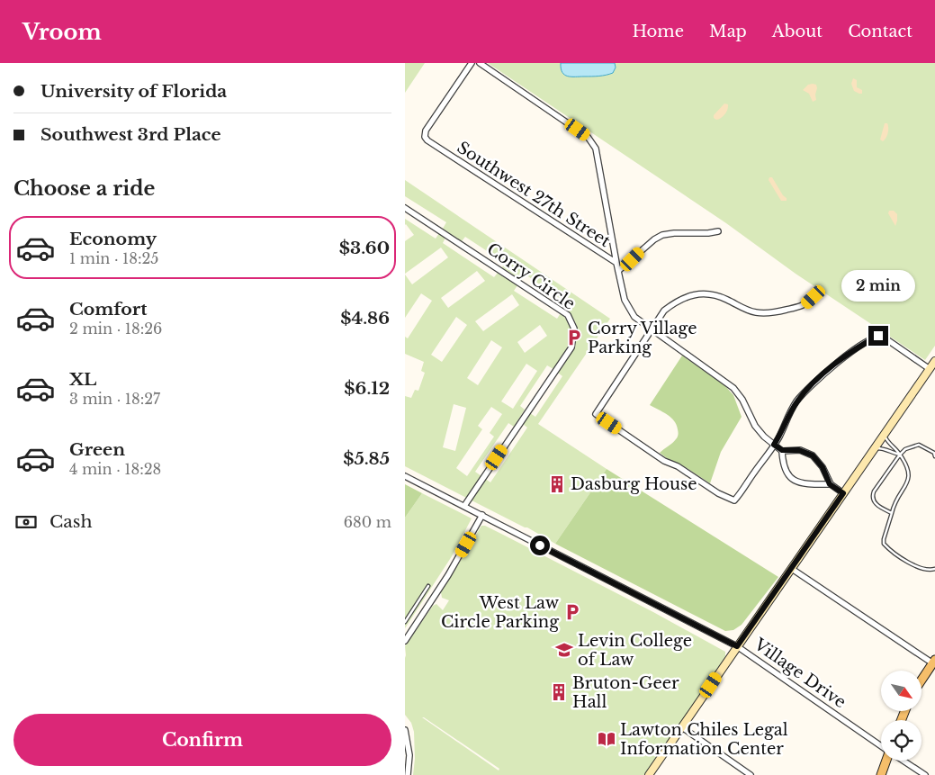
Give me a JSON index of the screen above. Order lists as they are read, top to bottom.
{
  "streets": {
    "street": ["Southwest 27th Street", "Corry Circle", "Village Drive"]
  },
  "crossings": [
    ["Corry Circle", "Village Drive"]
  ],
  "places": {
    "parking": ["Corry Village Parking", "West Law Circle Parking"],
    "building": ["Dasburg House", "Bruton-Geer Hall"],
    "school or university": ["Levin College of Law"],
    "library": ["Lawton Chiles Legal Information Center"]
  },
  "north": "bottom right",
  "page": {
    "header": "Vroom",
    "nav": [
      "Home",
      "Map",
      "About",
      "Contact"
    ],
    "banner": ["University of Florida", "Southwest 3rd Place"],
    "heading": "Choose a ride",
    "list": [
      {
        "name": "Economy",
        "note": "1 min · 18:25",
        "value": "$3.60"
      },
      {
        "name": "Comfort",
        "note": "2 min · 18:26",
        "value": "$4.86"
      },
      {
        "name": "XL",
        "note": "3 min · 18:27",
        "value": "$6.12"
      },
      {
        "name": "Green",
        "note": "4 min · 18:28",
        "value": "$5.85"
      }
    ],
    "bubble": "2 min",
    "pay": ["Cash", "680 m"],
    "buttons": "Confirm"
  }
}
